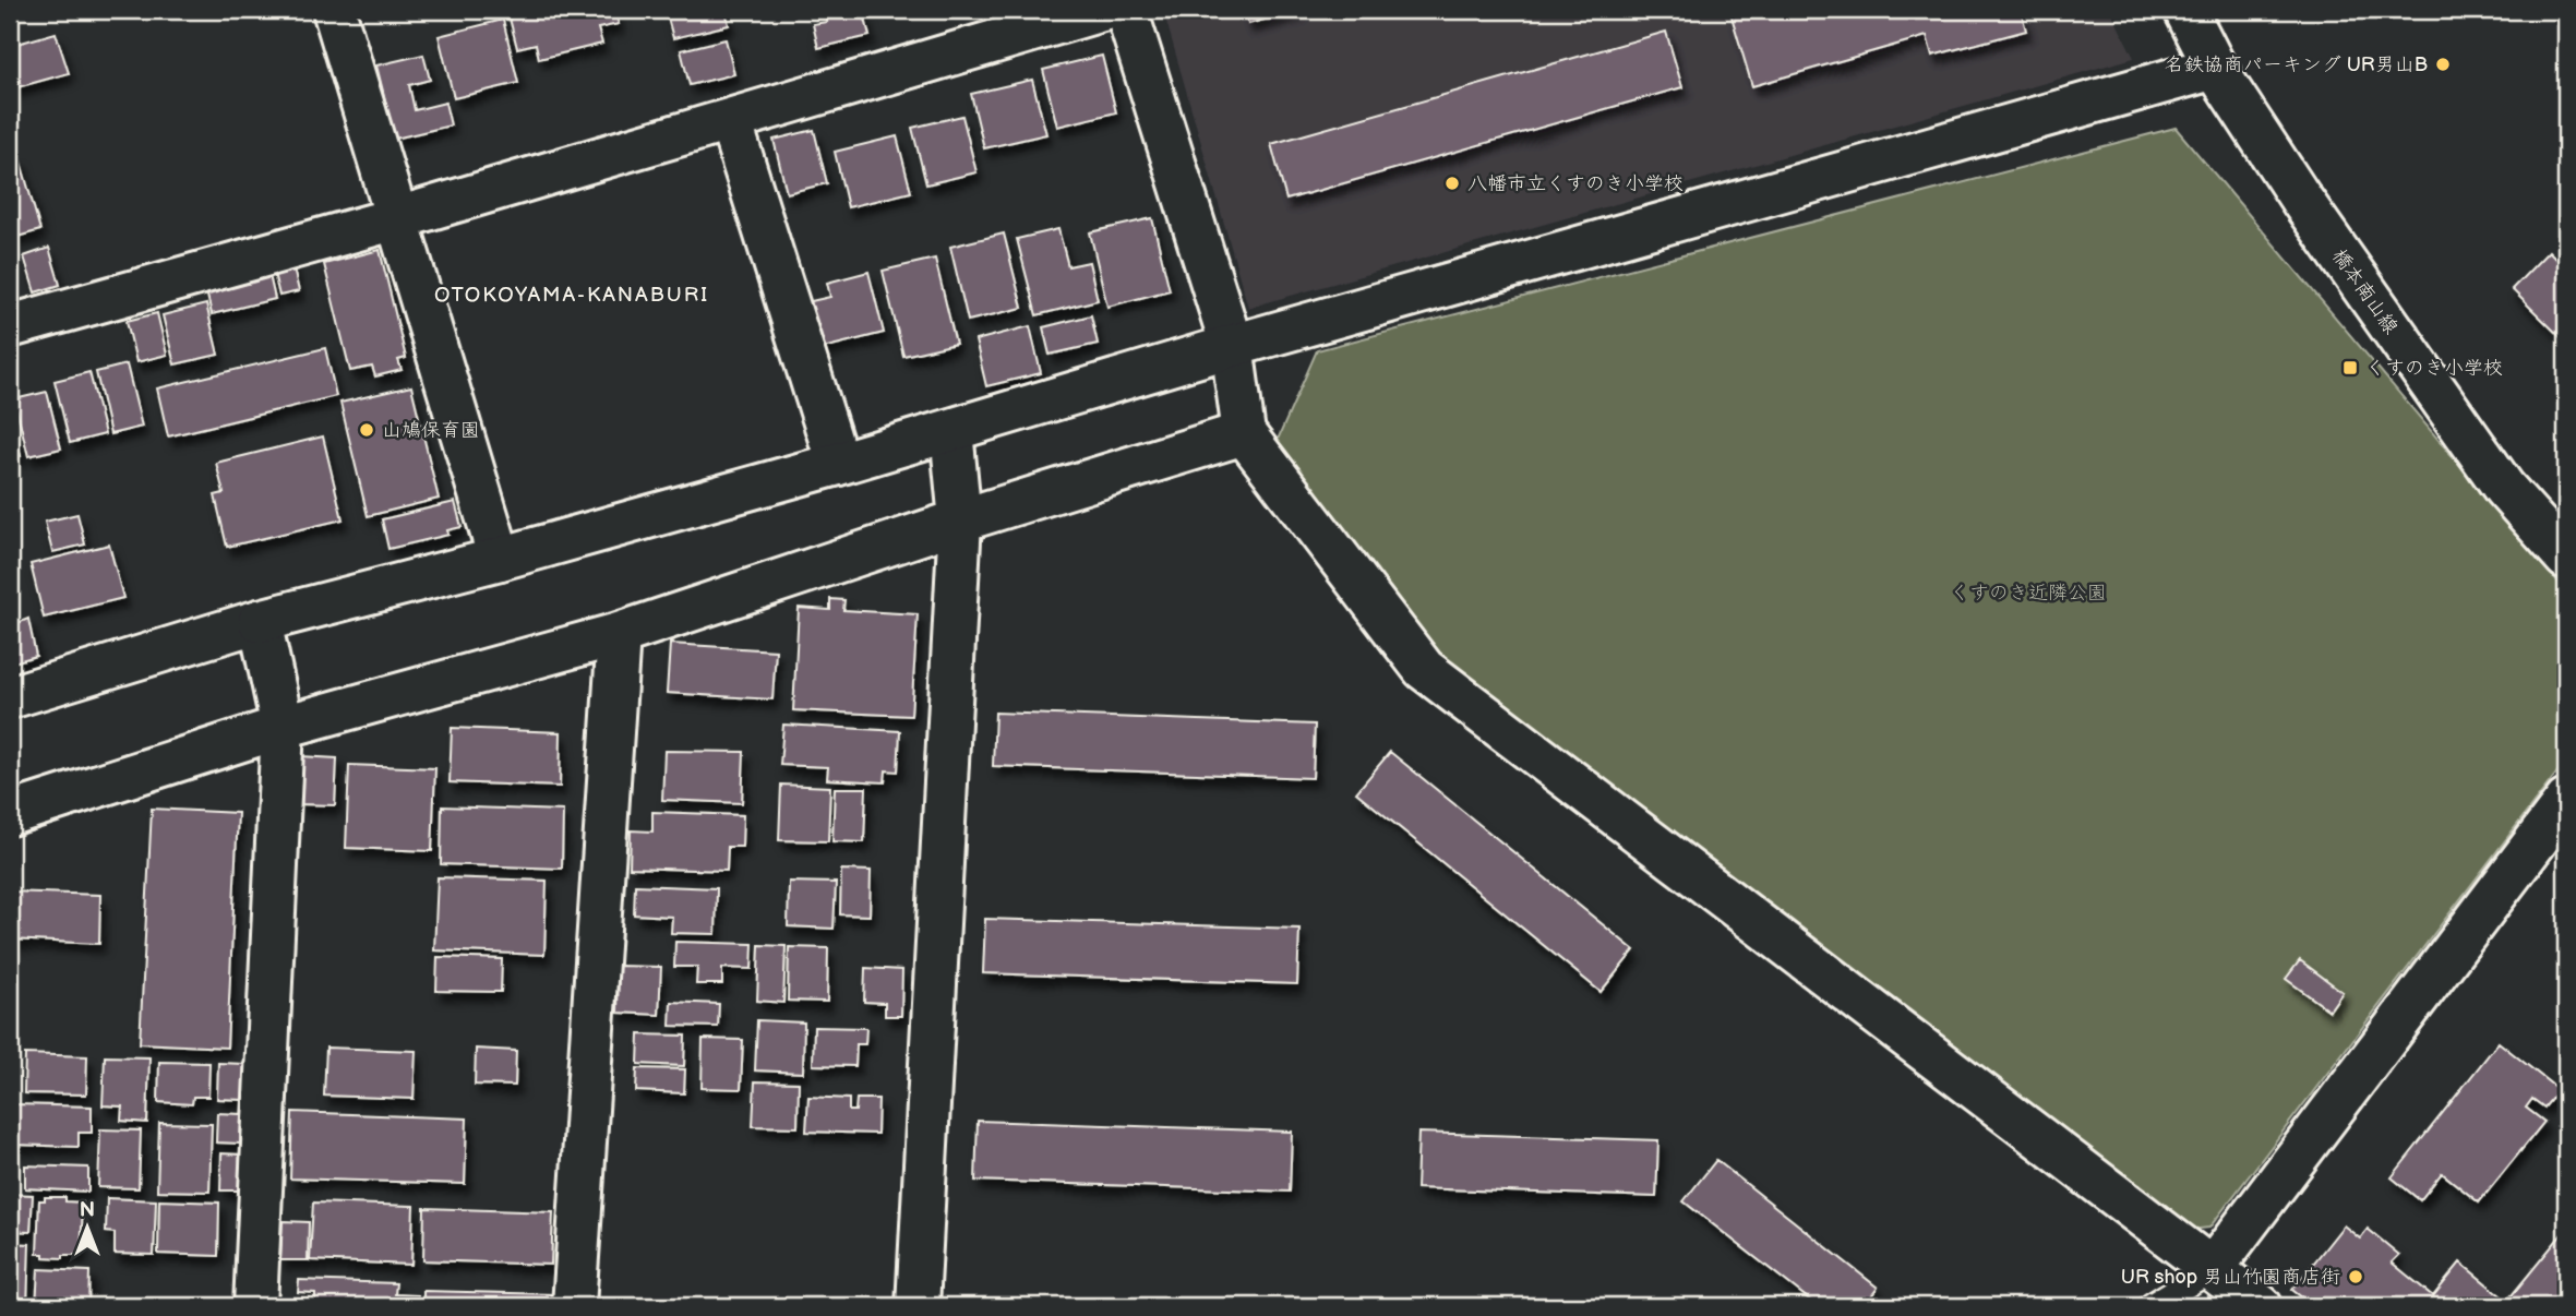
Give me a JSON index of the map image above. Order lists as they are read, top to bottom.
{
  "streets": {
    "street": ["橋本南山線"]
  },
  "districts": ["OTOKOYAMA-KANABURI"],
  "parks": ["くすのき近隣公園"],
  "places": {
    "other": [
      "名鉄協商パーキング UR男山B",
      "八幡市立くすのき小学校",
      "山鳩保育園",
      "UR shop 男山竹園商店街"
    ],
    "transit": ["くすのき小学校"]
  },
  "north": "top"
}
